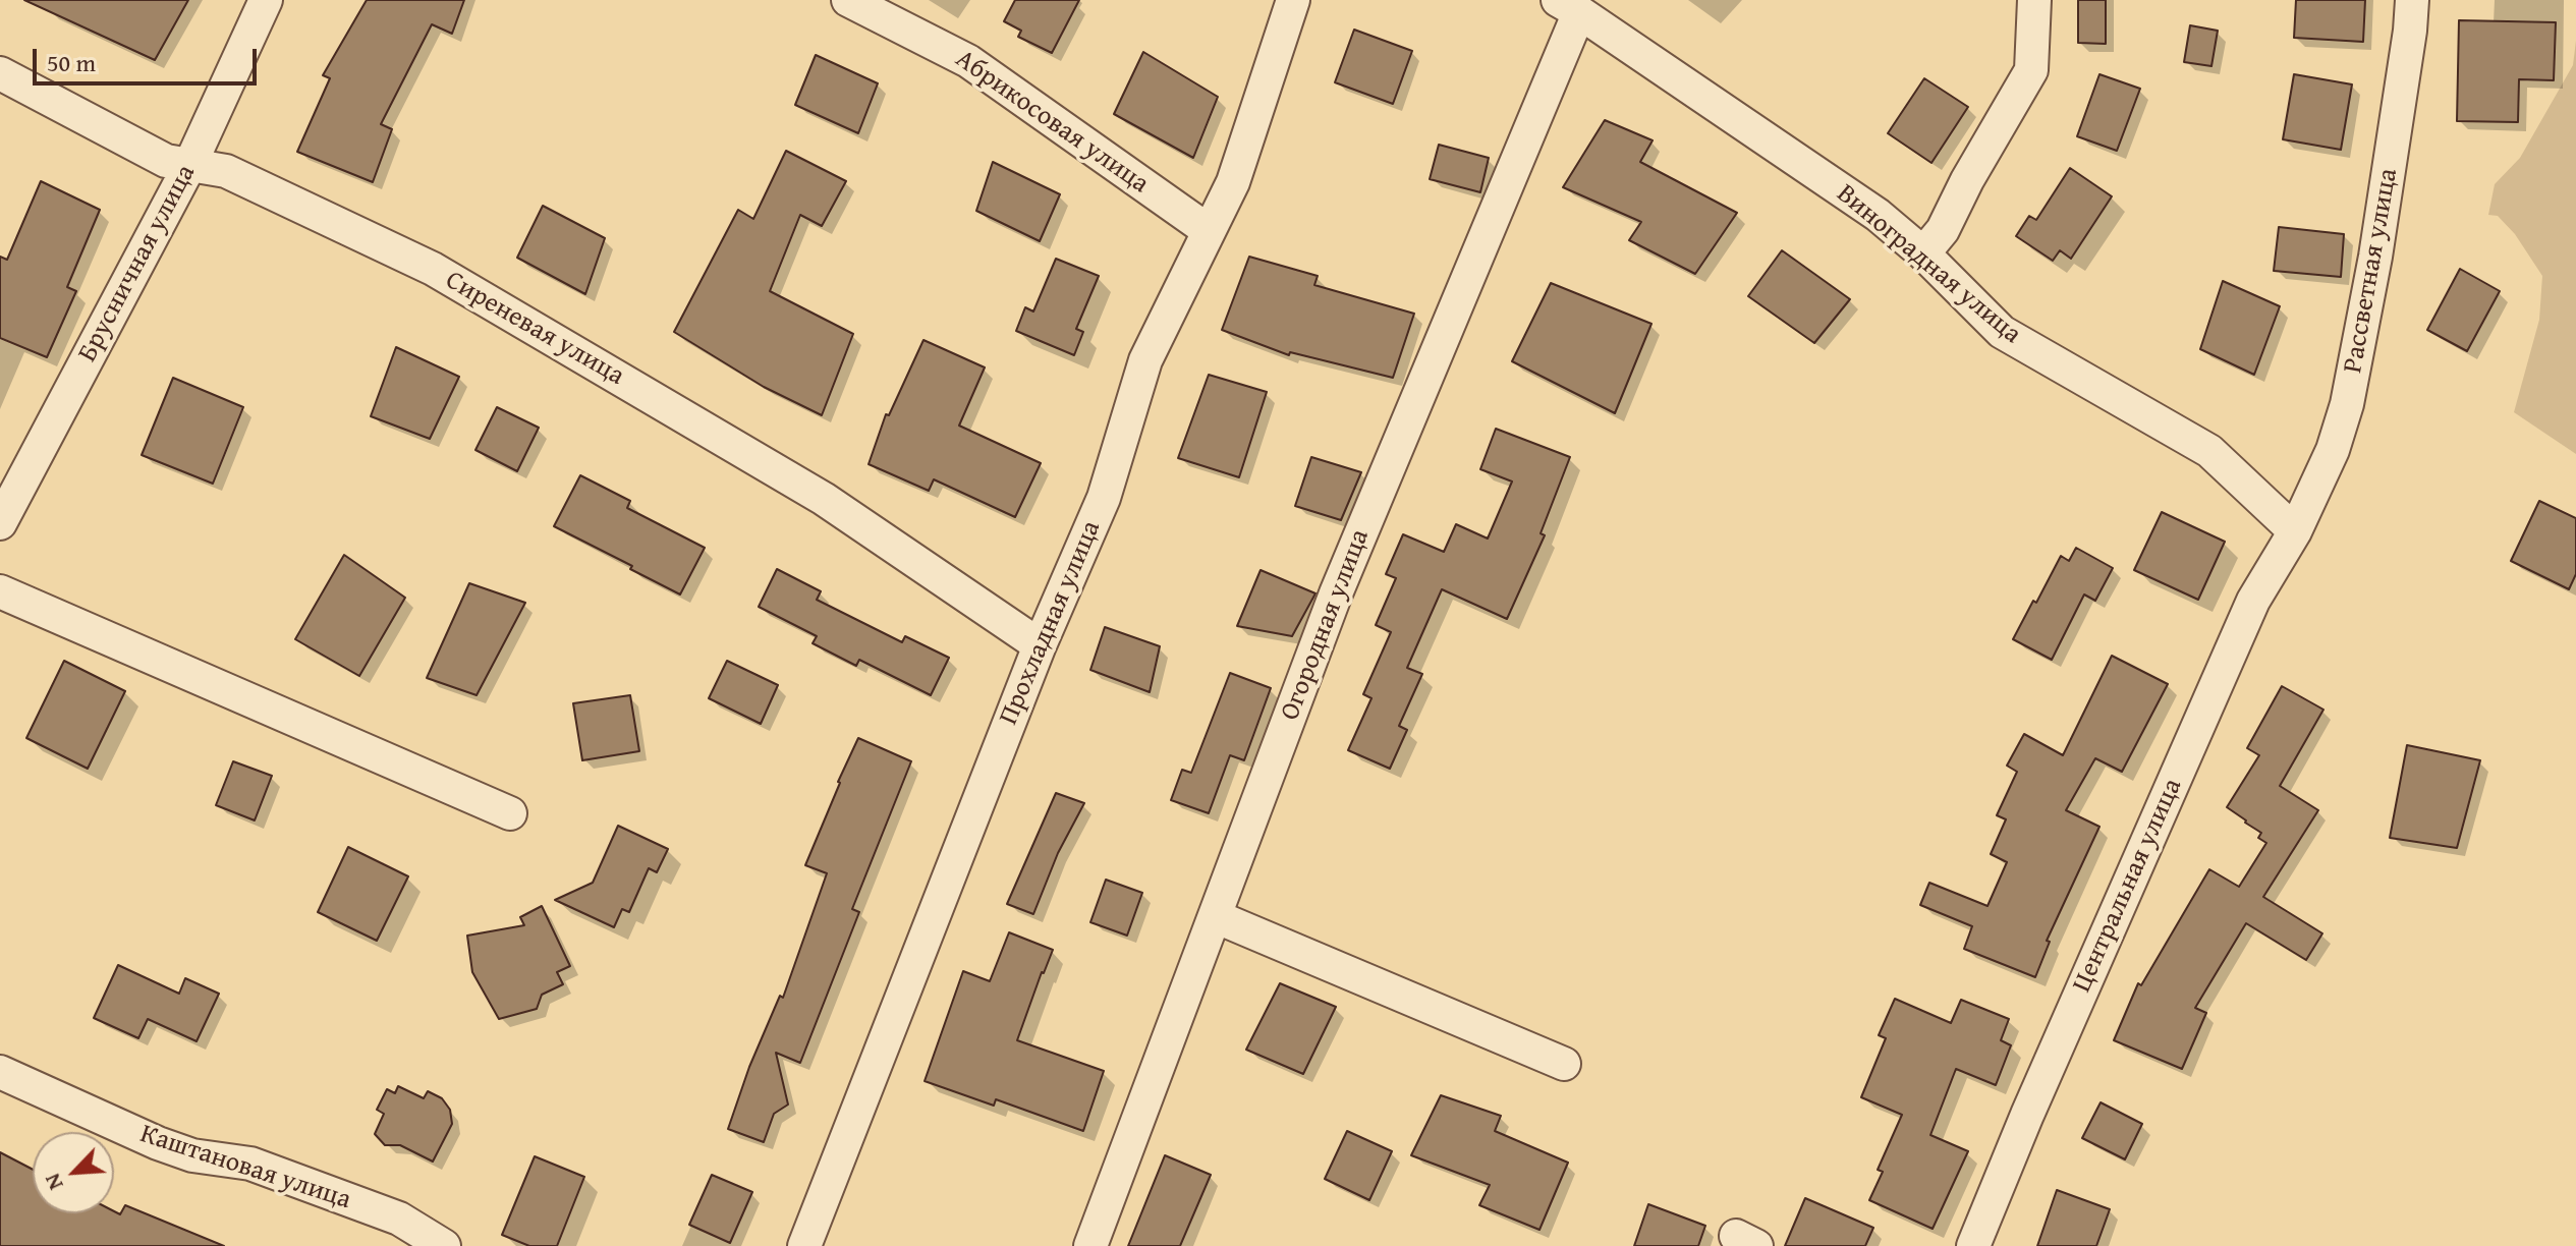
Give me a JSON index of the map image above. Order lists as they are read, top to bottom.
{
  "streets": {
    "street": [
      "Абрикосовая улица",
      "Брусничная улица",
      "Виноградная улица",
      "Рассветная улица",
      "Сиреневая улица",
      "Прохладная улица",
      "Огородная улица",
      "Центральная улица",
      "Каштановая улица"
    ]
  },
  "crossings": [
    ["Абрикосовая улица", "Прохладная улица"],
    ["Брусничная улица", "Сиреневая улица"],
    ["Виноградная улица", "Рассветная улица"],
    ["Виноградная улица", "Огородная улица"],
    ["Виноградная улица", "Центральная улица"],
    ["Рассветная улица", "Центральная улица"],
    ["Сиреневая улица", "Прохладная улица"]
  ],
  "scale_bar": "50 m",
  "north": "bottom left"
}
